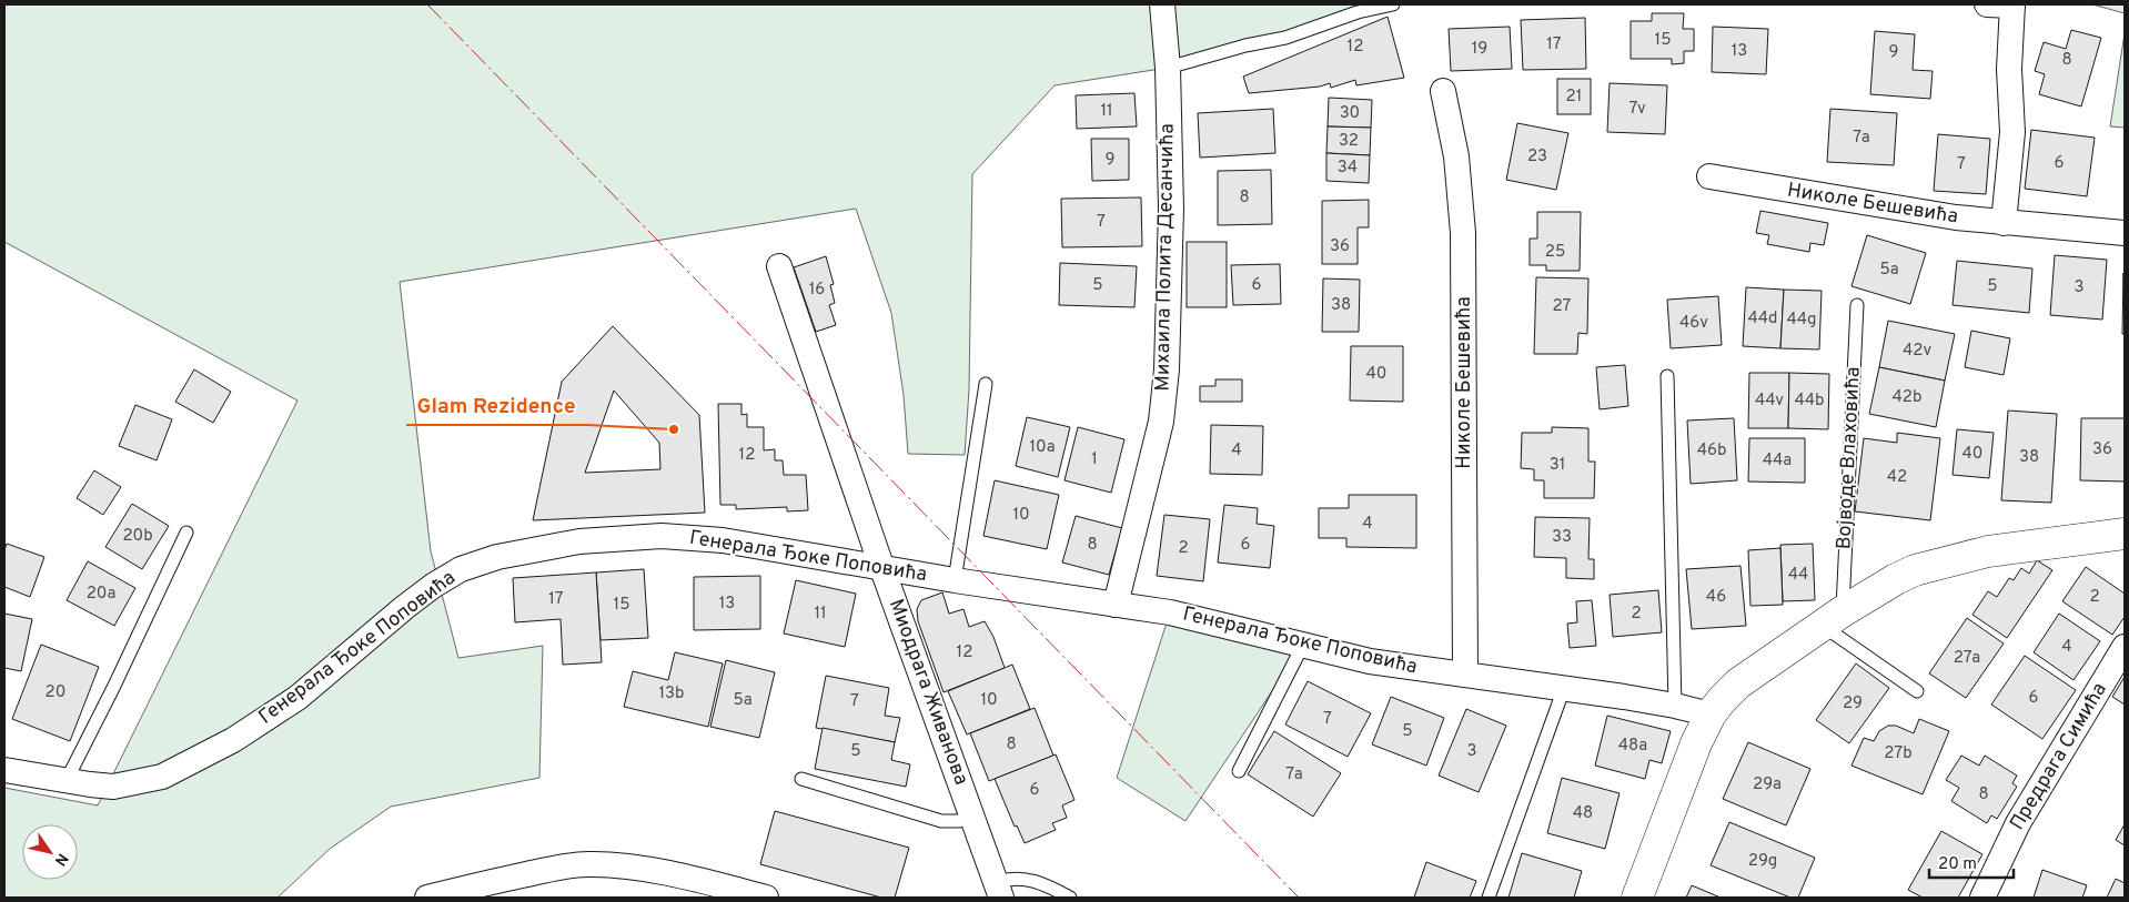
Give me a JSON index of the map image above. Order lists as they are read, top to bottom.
{
  "streets": {
    "street": [
      "Николе Бешевића",
      "Михаила Полита Десанчића",
      "Генерала Ђоке Поповића",
      "Миодрага Живанова",
      "Предрага Симића"
    ],
    "lane": ["Војводе Влаховића"]
  },
  "crossings": [
    ["Николе Бешевића", "Генерала Ђоке Поповића"],
    ["Михаила Полита Десанчића", "Генерала Ђоке Поповића"],
    ["Генерала Ђоке Поповића", "Миодрага Живанова"]
  ],
  "places": ["Glam Rezidence"],
  "house_numbers": [
    "15",
    "17",
    "12",
    "19",
    "13",
    "9",
    "8",
    "21",
    "7v",
    "11",
    "30",
    "7a",
    "32",
    "23",
    "9",
    "6",
    "7",
    "34",
    "8",
    "7",
    "36",
    "25",
    "5a",
    "5",
    "6",
    "5",
    "3",
    "16",
    "38",
    "27",
    "44d",
    "44g",
    "46v",
    "42v",
    "40",
    "42b",
    "44v",
    "44b",
    "10a",
    "36",
    "4",
    "46b",
    "40",
    "12",
    "38",
    "1",
    "44a",
    "31",
    "42",
    "10",
    "4",
    "20b",
    "33",
    "8",
    "6",
    "2",
    "44",
    "20a",
    "46",
    "2",
    "17",
    "13",
    "15",
    "11",
    "2",
    "4",
    "12",
    "27a",
    "20",
    "13b",
    "6",
    "5a",
    "10",
    "7",
    "29",
    "7",
    "5",
    "8",
    "48a",
    "5",
    "3",
    "27b",
    "7a",
    "29a",
    "6",
    "8",
    "48",
    "29g"
  ],
  "scale_bar": "20 m",
  "north": "bottom right"
}
